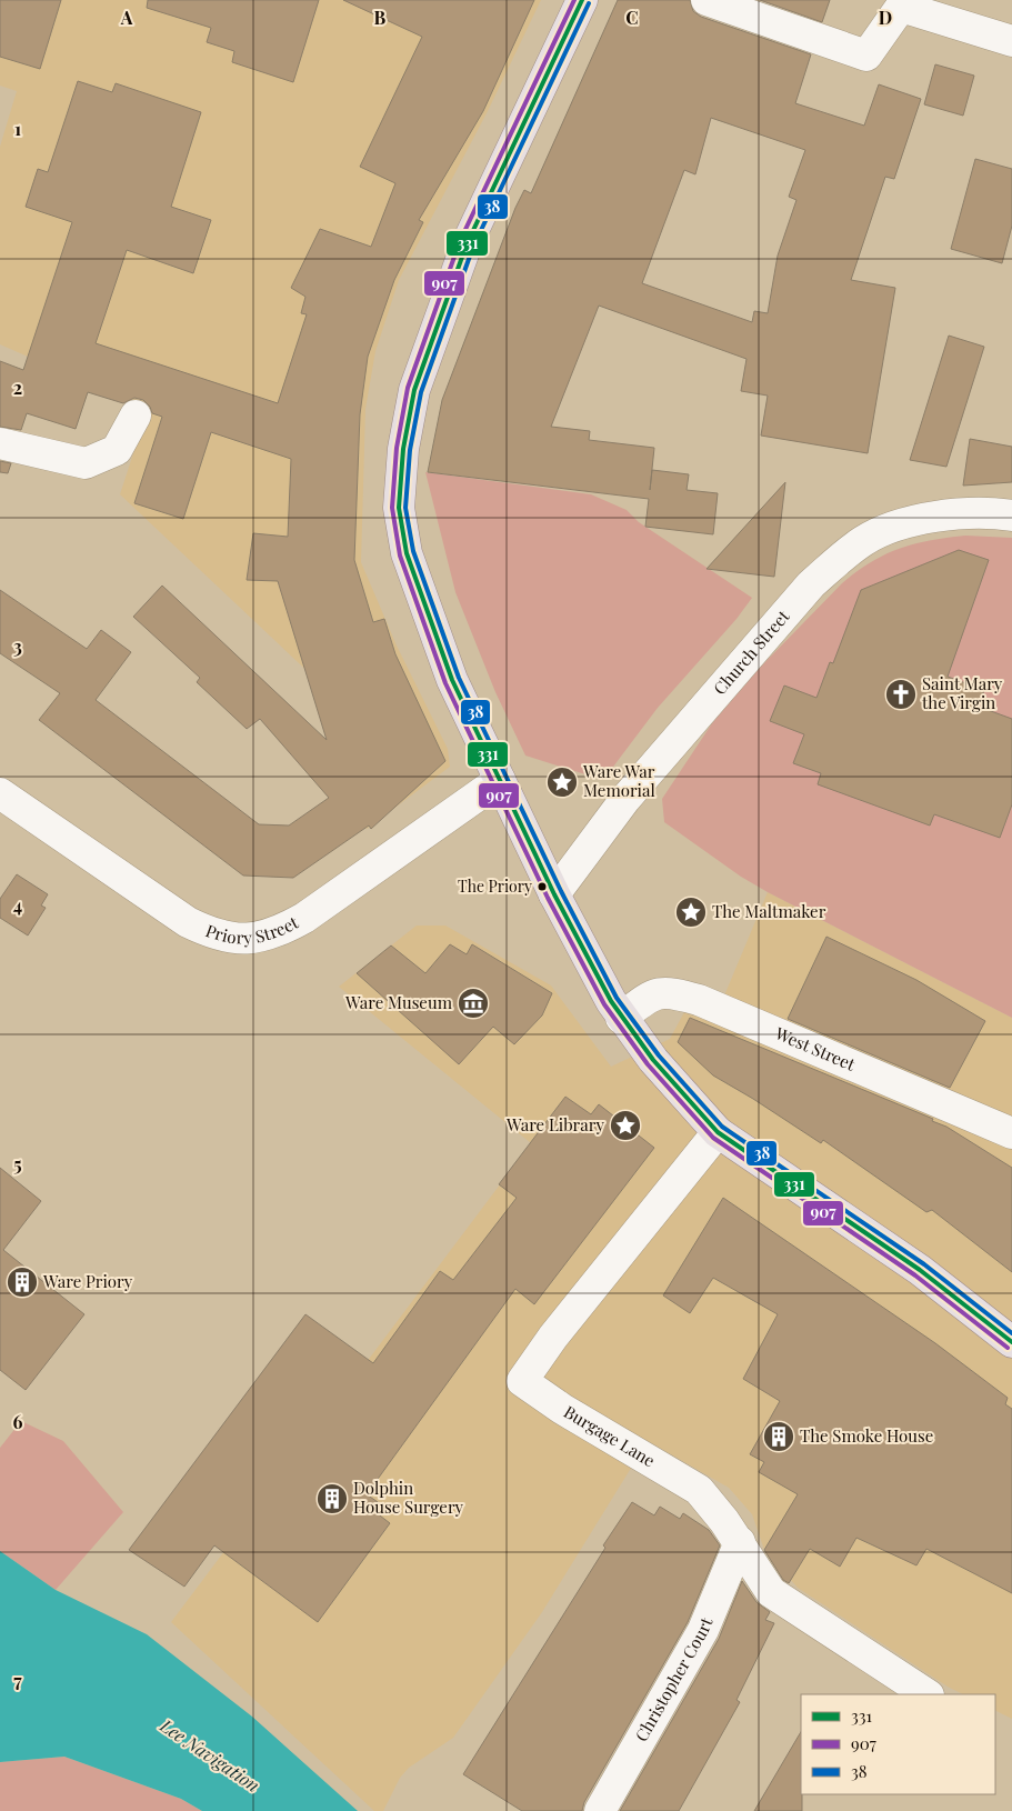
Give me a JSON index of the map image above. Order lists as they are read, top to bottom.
{
  "streets": {
    "street": [
      "Church Street",
      "Priory Street",
      "West Street",
      "Burgage Lane",
      "Christopher Court"
    ]
  },
  "crossings": [
    ["Burgage Lane", "Christopher Court"]
  ],
  "water": ["Lee Navigation"],
  "places": {
    "church": ["Saint Mary the Virgin"],
    "place": ["Ware War Memorial", "The Maltmaker", "Ware Library"],
    "other": ["The Priory"],
    "museum": ["Ware Museum"],
    "building": ["Ware Priory", "The Smoke House", "Dolphin House Surgery"]
  },
  "lines": ["transit line 331", "transit line 907", "transit line 38"],
  "legend": ["331", "907", "38"],
  "grid": {
    "columns": [
      "A",
      "B",
      "C",
      "D"
    ],
    "rows": [
      "1",
      "2",
      "3",
      "4",
      "5",
      "6",
      "7"
    ]
  }
}
